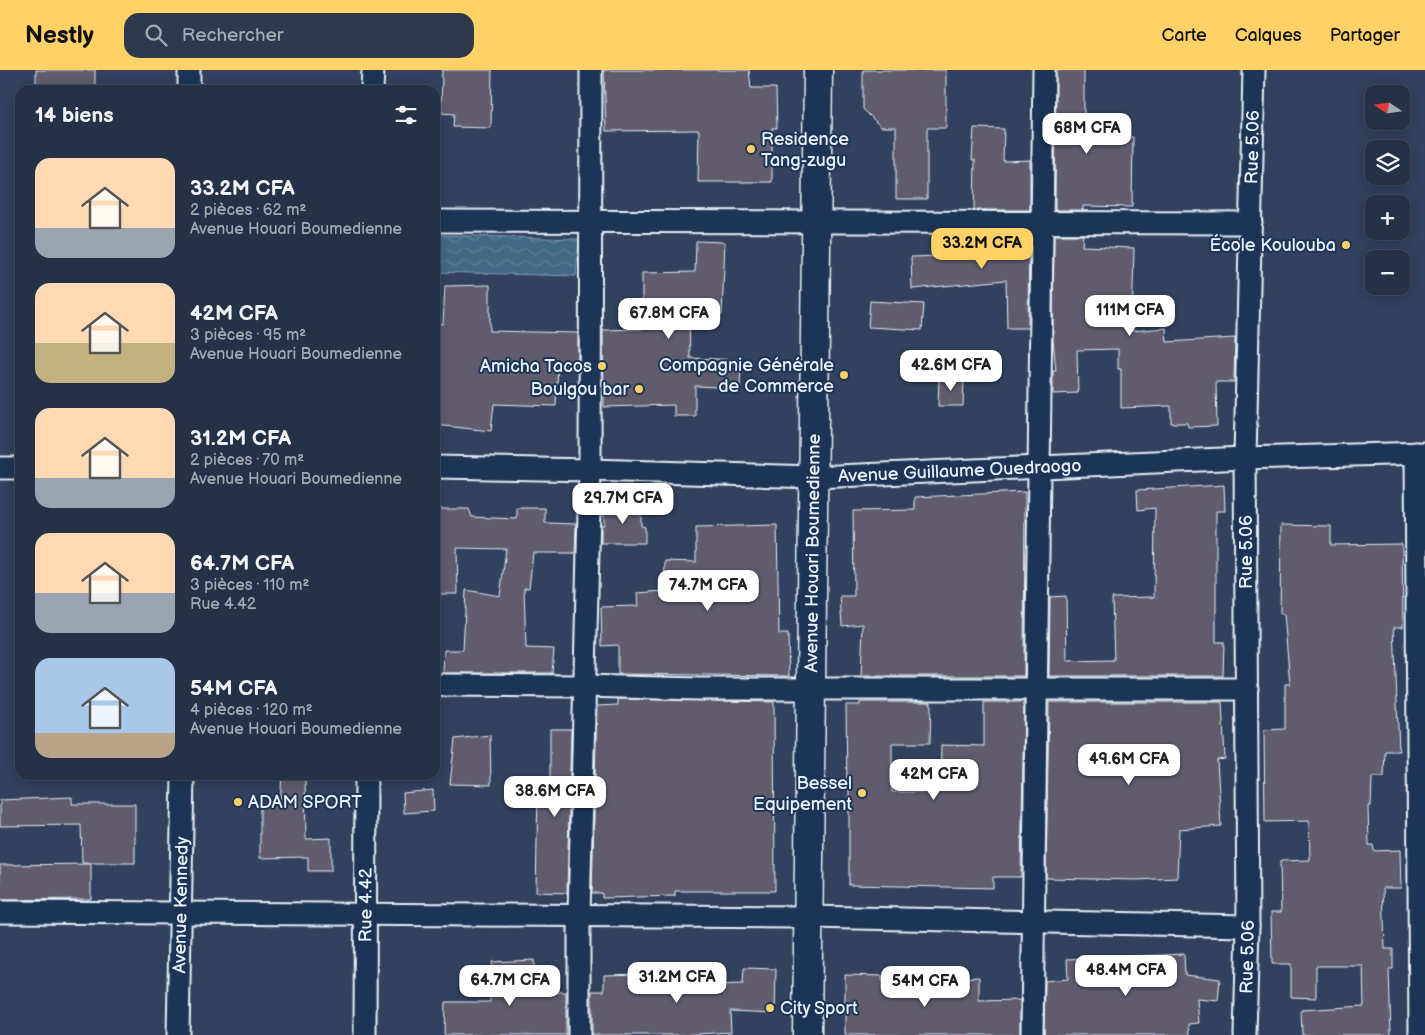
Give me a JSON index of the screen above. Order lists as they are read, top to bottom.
{
  "streets": {
    "main road": ["Avenue Houari Boumedienne"],
    "street": [
      "Rue 5.06",
      "Avenue Guillaume Ouedraogo",
      "Avenue Kennedy",
      "Rue 4.42"
    ]
  },
  "crossings": [
    ["Rue 5.06", "Avenue Guillaume Ouedraogo"],
    ["Avenue Guillaume Ouedraogo", "Avenue Houari Boumedienne"]
  ],
  "places": [
    "Residence Tang-zugu",
    "École Koulouba",
    "Amicha Tacos",
    "Compagnie Générale de Commerce",
    "Boulgou bar",
    "Bessel Equipement",
    "ADAM SPORT",
    "City Sport"
  ],
  "north": "left",
  "page": {
    "header": "Nestly",
    "search": "Rechercher",
    "nav": ["Carte", "Calques", "Partager"],
    "map_buttons": ["+", "−"],
    "heading": "14 biens",
    "price": [
      "68M CFA",
      "33.2M CFA",
      "111M CFA",
      "67.8M CFA",
      "42.6M CFA",
      "29.7M CFA",
      "74.7M CFA",
      "49.6M CFA",
      "42M CFA",
      "38.6M CFA",
      "48.4M CFA",
      "31.2M CFA",
      "64.7M CFA",
      "54M CFA"
    ],
    "list": [
      {
        "name": "33.2M CFA",
        "note": "2 pièces · 62 m² · Avenue Houari Boumedienne"
      },
      {
        "name": "42M CFA",
        "note": "3 pièces · 95 m² · Avenue Houari Boumedienne"
      },
      {
        "name": "31.2M CFA",
        "note": "2 pièces · 70 m² · Avenue Houari Boumedienne"
      },
      {
        "name": "64.7M CFA",
        "note": "3 pièces · 110 m² · Rue 4.42"
      },
      {
        "name": "54M CFA",
        "note": "4 pièces · 120 m² · Avenue Houari Boumedienne"
      }
    ]
  }
}
